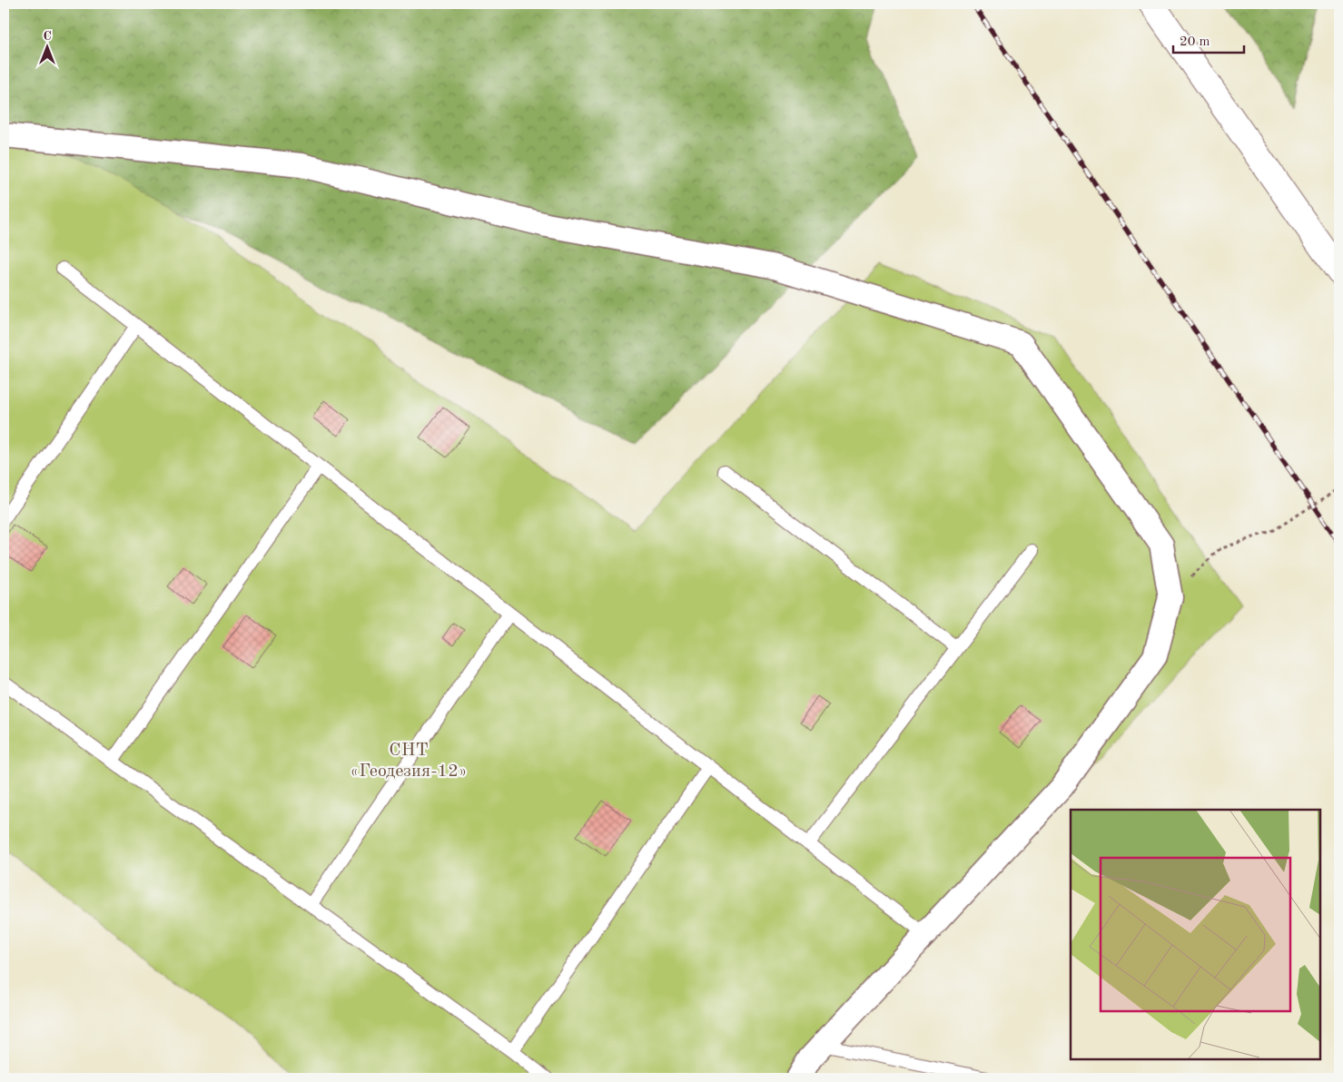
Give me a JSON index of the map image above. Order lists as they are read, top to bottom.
{
  "parks": ["СНТ «Геодезия-12»"],
  "scale_bar": "20 m",
  "north": "top"
}
